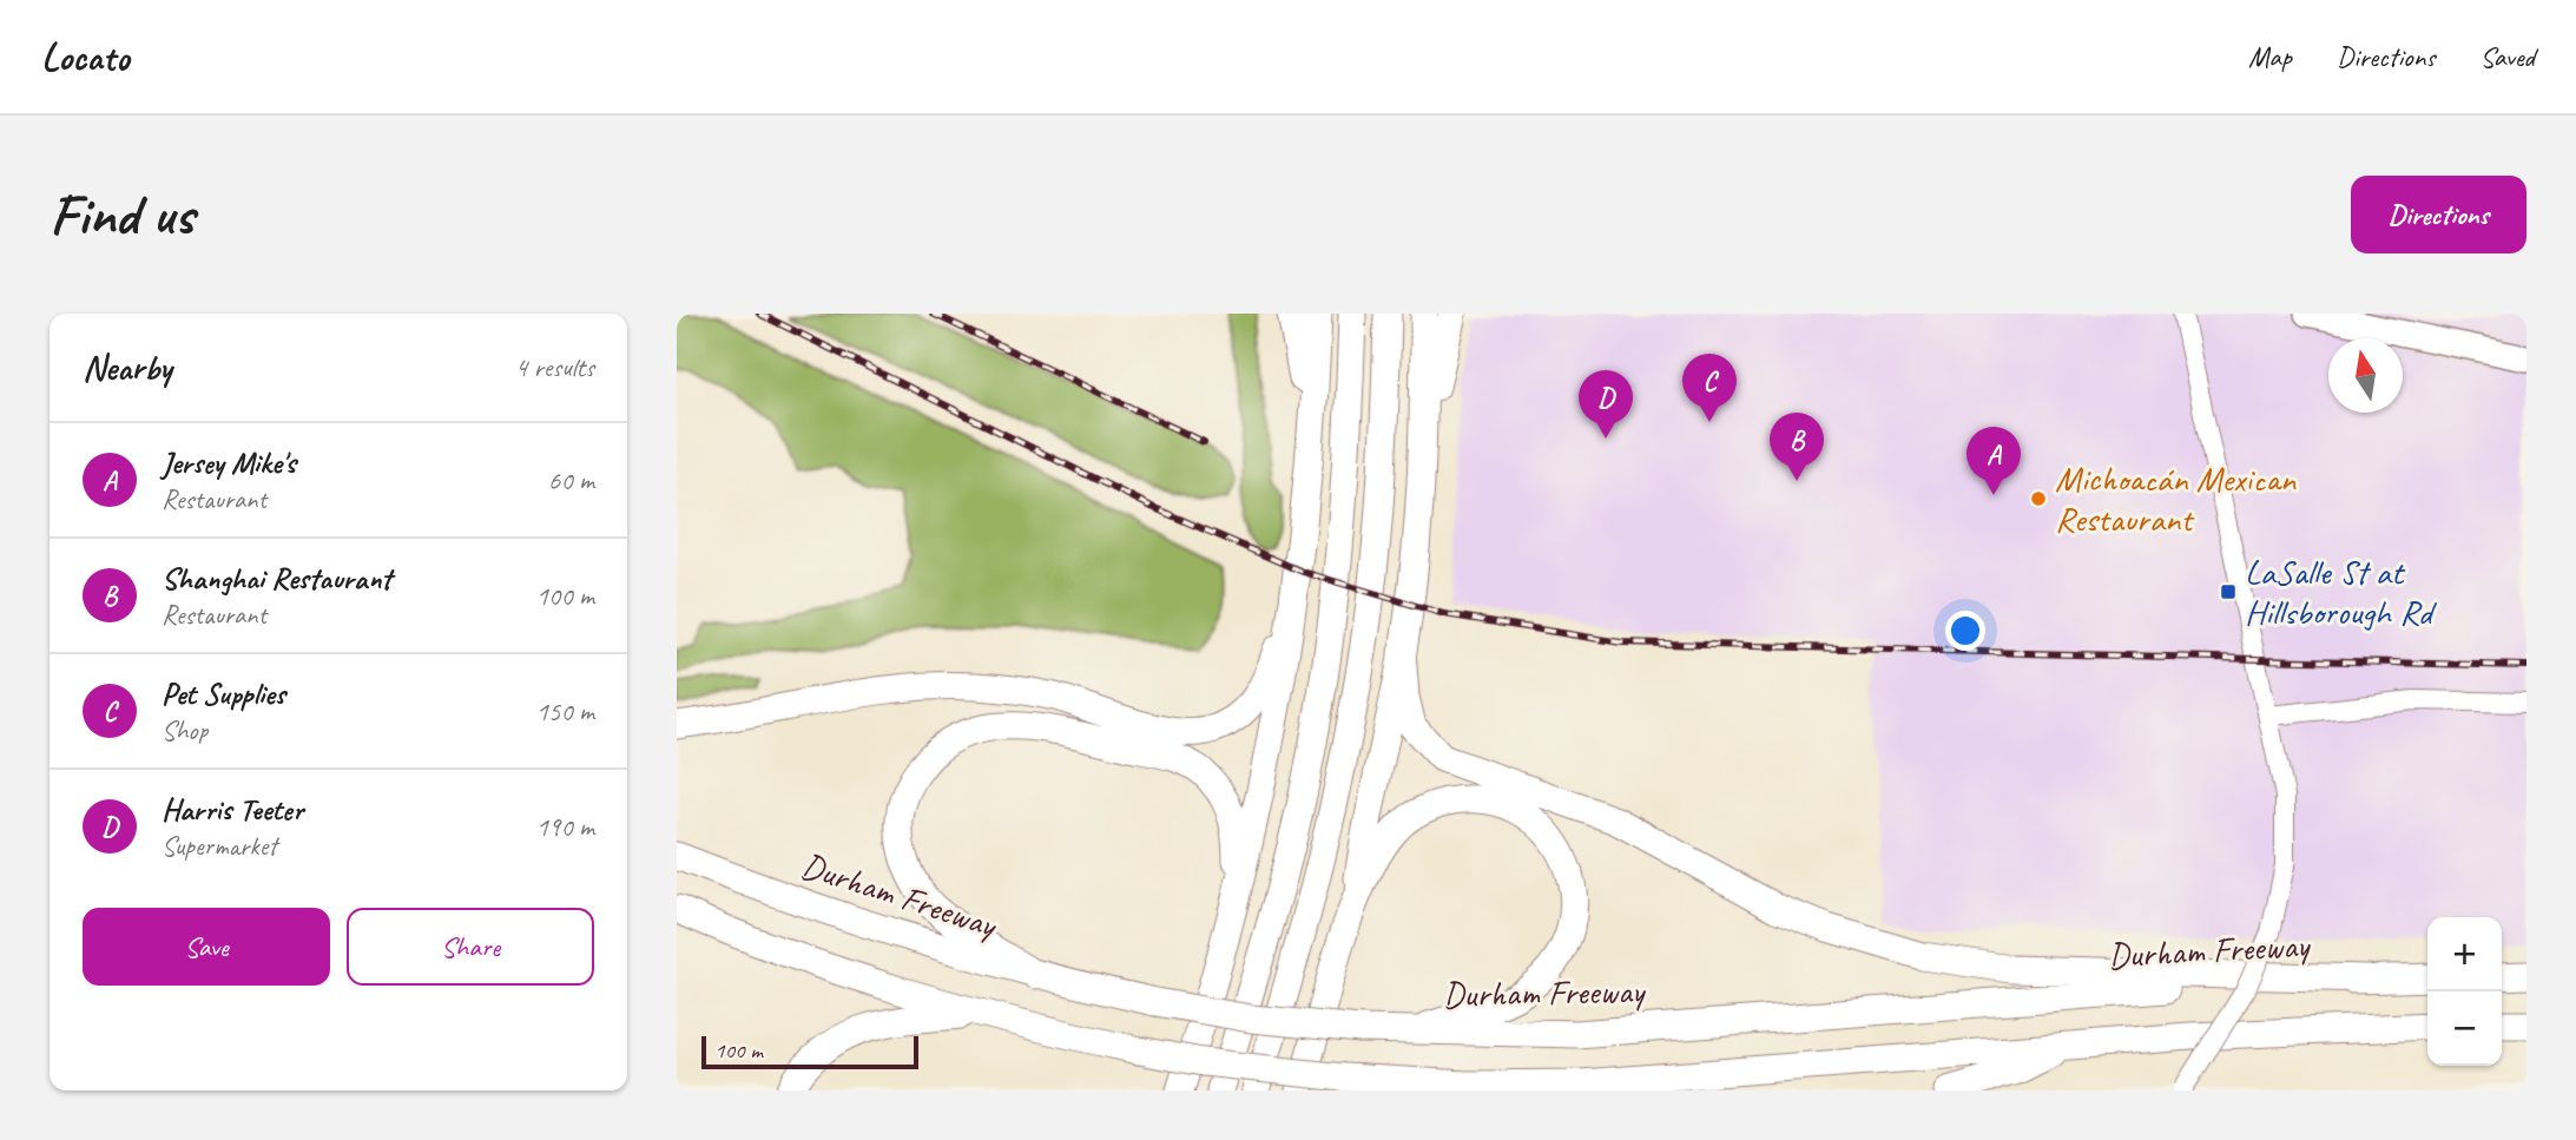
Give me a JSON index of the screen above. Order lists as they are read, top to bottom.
{
  "streets": {
    "highway": ["Durham Freeway"]
  },
  "places": {
    "other": ["Michoacán Mexican Restaurant"],
    "transit": ["LaSalle St at Hillsborough Rd"]
  },
  "scale_bar": "100 m",
  "north": "top",
  "page": {
    "header": "Locato",
    "nav": ["Map", "Directions", "Saved"],
    "buttons": [
      "Directions",
      ["Save", "Share"]
    ],
    "title": "Find us",
    "heading": ["Nearby", "4 results"],
    "pins": [
      "C",
      "D",
      "B",
      "A"
    ],
    "list": [
      {
        "mark": "A",
        "name": "Jersey Mike's",
        "note": "Restaurant",
        "value": "60 m"
      },
      {
        "mark": "B",
        "name": "Shanghai Restaurant",
        "note": "Restaurant",
        "value": "100 m"
      },
      {
        "mark": "C",
        "name": "Pet Supplies",
        "note": "Shop",
        "value": "150 m"
      },
      {
        "mark": "D",
        "name": "Harris Teeter",
        "note": "Supermarket",
        "value": "190 m"
      }
    ],
    "map_buttons": ["+", "−"],
    "scale": "100 m"
  }
}
